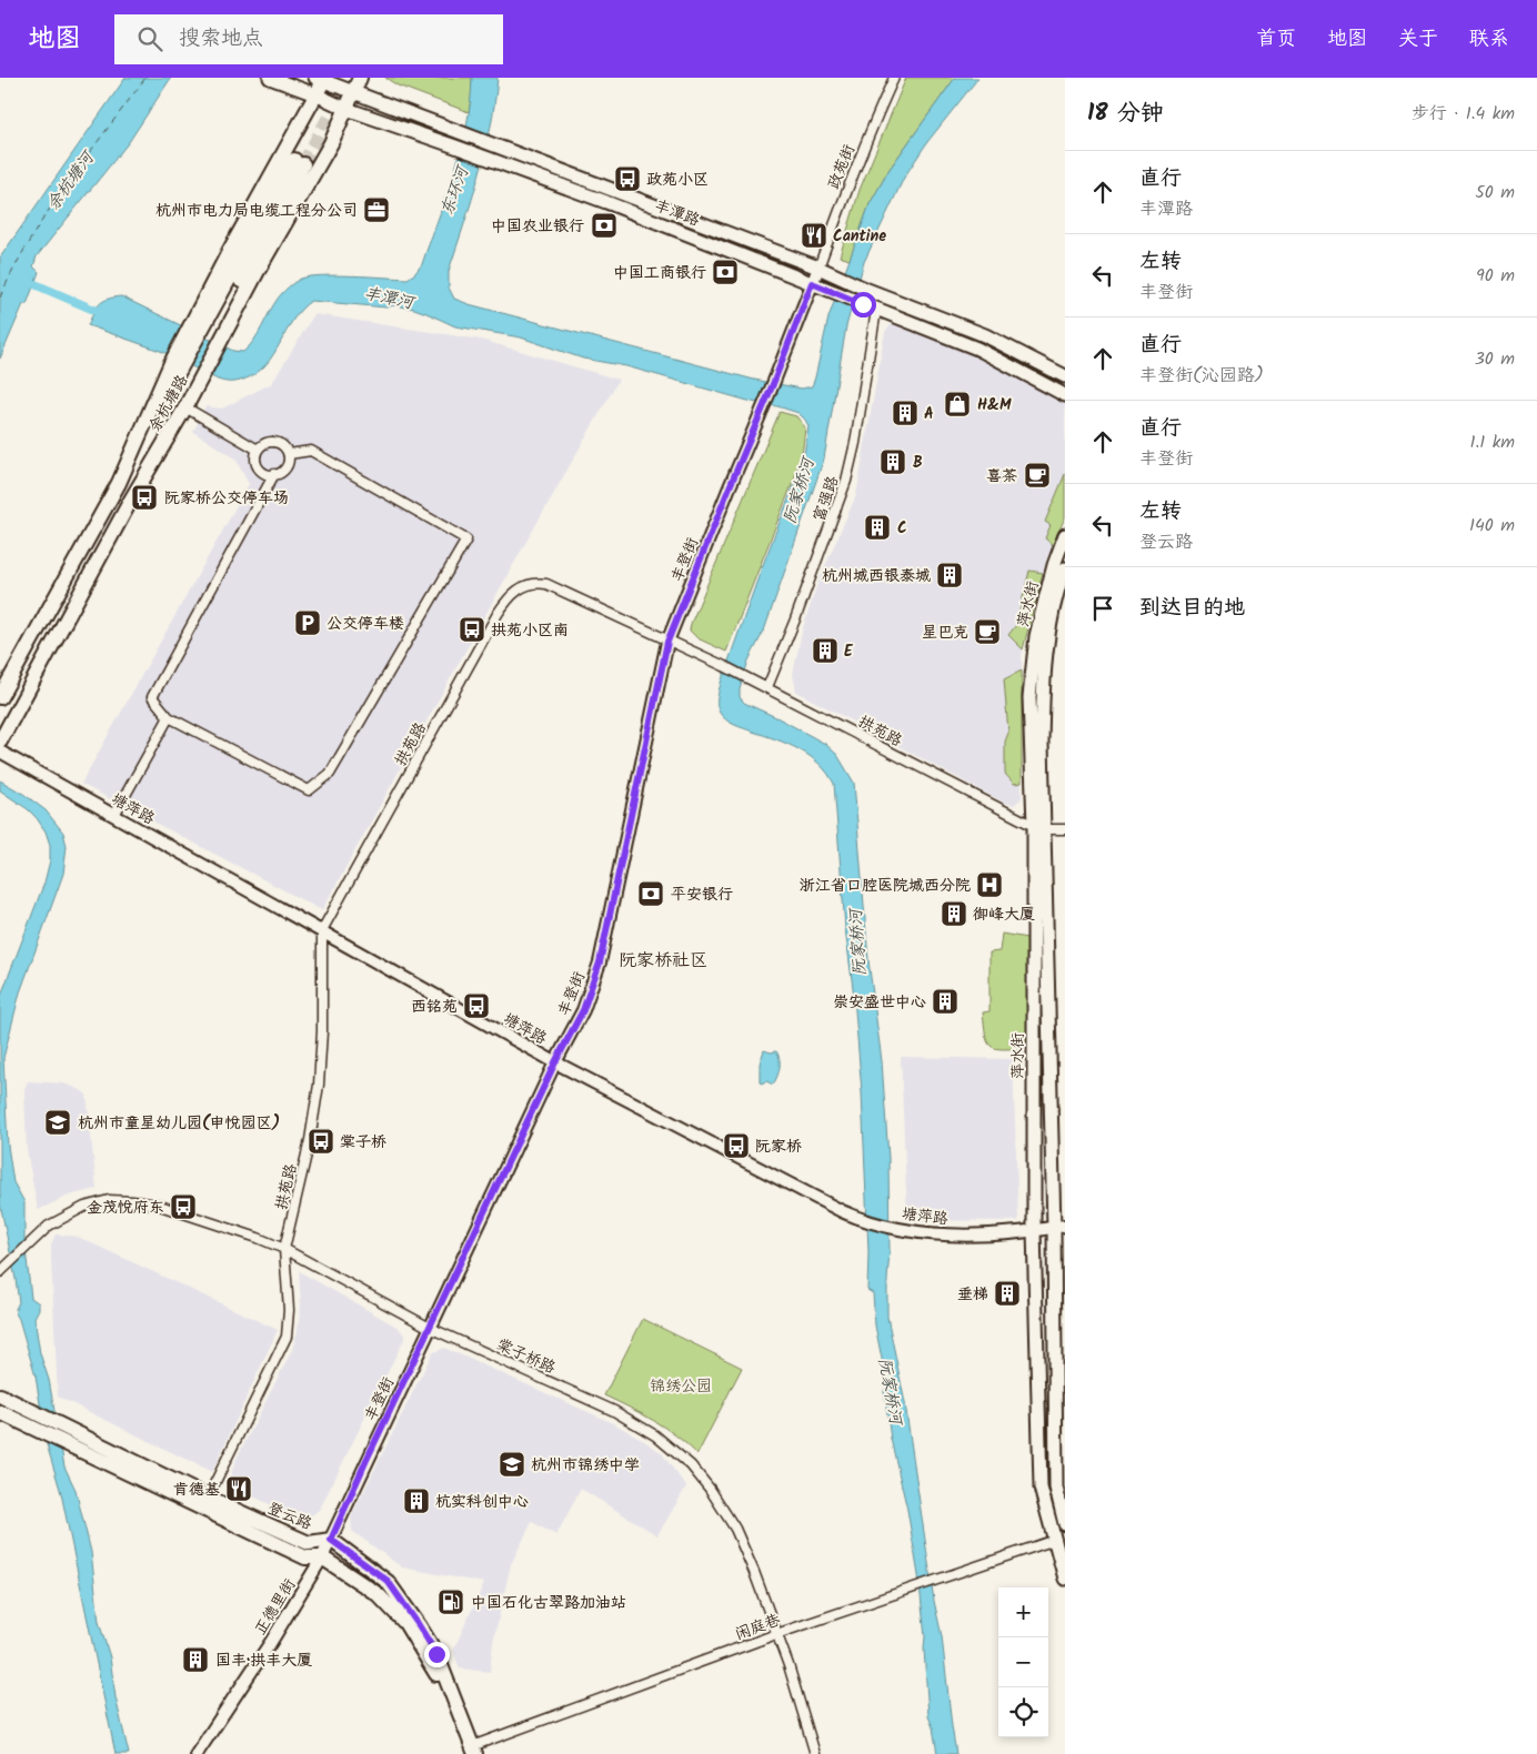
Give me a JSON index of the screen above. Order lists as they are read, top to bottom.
{
  "streets": {
    "main road": [
      "丰潭路",
      "余杭塘路",
      "萍水街",
      "登云路"
    ],
    "street": [
      "政苑街",
      "富强路",
      "丰登街",
      "拱苑路",
      "塘萍路",
      "棠子桥路",
      "正德里街",
      "闲庭巷"
    ]
  },
  "crossings": [
    ["政苑街", "丰潭路"],
    ["丰潭路", "余杭塘路"],
    ["丰潭路", "富强路"],
    ["丰潭路", "丰登街"],
    ["富强路", "拱苑路"],
    ["丰登街", "拱苑路"],
    ["丰登街", "塘萍路"],
    ["丰登街", "棠子桥路"],
    ["丰登街", "登云路"],
    ["丰登街", "正德里街"],
    ["萍水街", "拱苑路"],
    ["萍水街", "塘萍路"],
    ["萍水街", "闲庭巷"],
    ["拱苑路", "塘萍路"],
    ["拱苑路", "棠子桥路"],
    ["拱苑路", "登云路"],
    ["棠子桥路", "闲庭巷"],
    ["登云路", "正德里街"],
    ["登云路", "闲庭巷"]
  ],
  "districts": ["阮家桥社区"],
  "water": [
    "余杭塘河",
    "东环河",
    "丰潭河",
    "阮家桥河"
  ],
  "parks": ["锦绣公园"],
  "places": {
    "bus stop": [
      "政苑小区",
      "阮家桥公交停车场",
      "拱苑小区南",
      "西铭苑",
      "棠子桥",
      "阮家桥",
      "金茂悦府东"
    ],
    "office": ["杭州市电力局电缆工程分公司"],
    "bank": ["中国农业银行", "中国工商银行", "平安银行"],
    "restaurant": ["Cantine", "肯德基"],
    "shop": ["H&M"],
    "building": [
      "A",
      "B",
      "C",
      "杭州城西银泰城",
      "E",
      "御峰大厦",
      "崇安盛世中心",
      "垂梯",
      "杭实科创中心",
      "国丰·拱丰大厦"
    ],
    "cafe": ["喜茶", "星巴克"],
    "parking": ["公交停车楼"],
    "hospital": ["浙江省口腔医院城西分院"],
    "school or university": ["杭州市童星幼儿园(申悦园区)", "杭州市锦绣中学"],
    "fuel station": ["中国石化古翠路加油站"]
  },
  "page": {
    "header": "地图",
    "search": "搜索地点",
    "nav": [
      "首页",
      "地图",
      "关于",
      "联系"
    ],
    "heading": ["18 分钟", "步行 · 1.4 km"],
    "list": [
      ["直行", "丰潭路", "50 m"],
      ["左转", "丰登街", "90 m"],
      ["直行", "丰登街(沁园路)", "30 m"],
      ["直行", "丰登街", "1.1 km"],
      ["左转", "登云路", "140 m"],
      "到达目的地"
    ],
    "map_buttons": ["+", "−"]
  }
}
